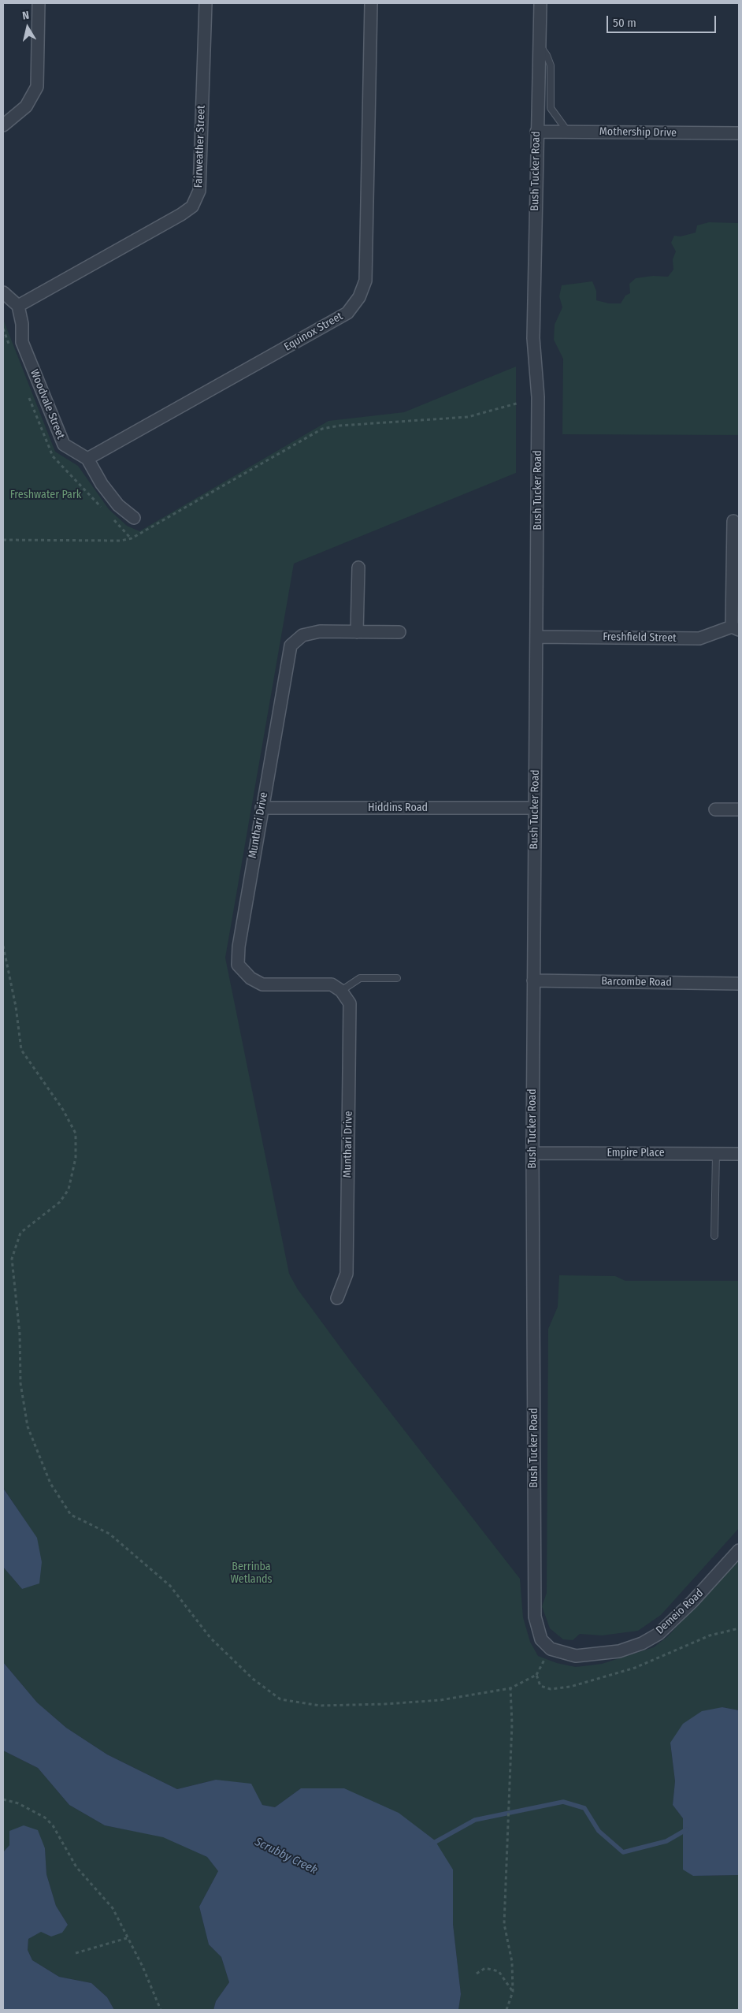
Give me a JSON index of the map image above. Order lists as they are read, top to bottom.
{
  "streets": {
    "street": [
      "Mothership Drive",
      "Fairweather Street",
      "Bush Tucker Road",
      "Equinox Street",
      "Woodvale Street",
      "Freshfield Street",
      "Hiddins Road",
      "Munthari Drive",
      "Barcombe Road",
      "Empire Place",
      "Demeio Road"
    ]
  },
  "crossings": [
    ["Mothership Drive", "Bush Tucker Road"],
    ["Fairweather Street", "Woodvale Street"],
    ["Bush Tucker Road", "Freshfield Street"],
    ["Bush Tucker Road", "Hiddins Road"],
    ["Bush Tucker Road", "Barcombe Road"],
    ["Bush Tucker Road", "Empire Place"],
    ["Bush Tucker Road", "Demeio Road"],
    ["Equinox Street", "Woodvale Street"],
    ["Hiddins Road", "Munthari Drive"]
  ],
  "water": ["Scrubby Creek"],
  "parks": ["Freshwater Park", "Berrinba Wetlands"],
  "scale_bar": "50 m",
  "north": "top"
}
